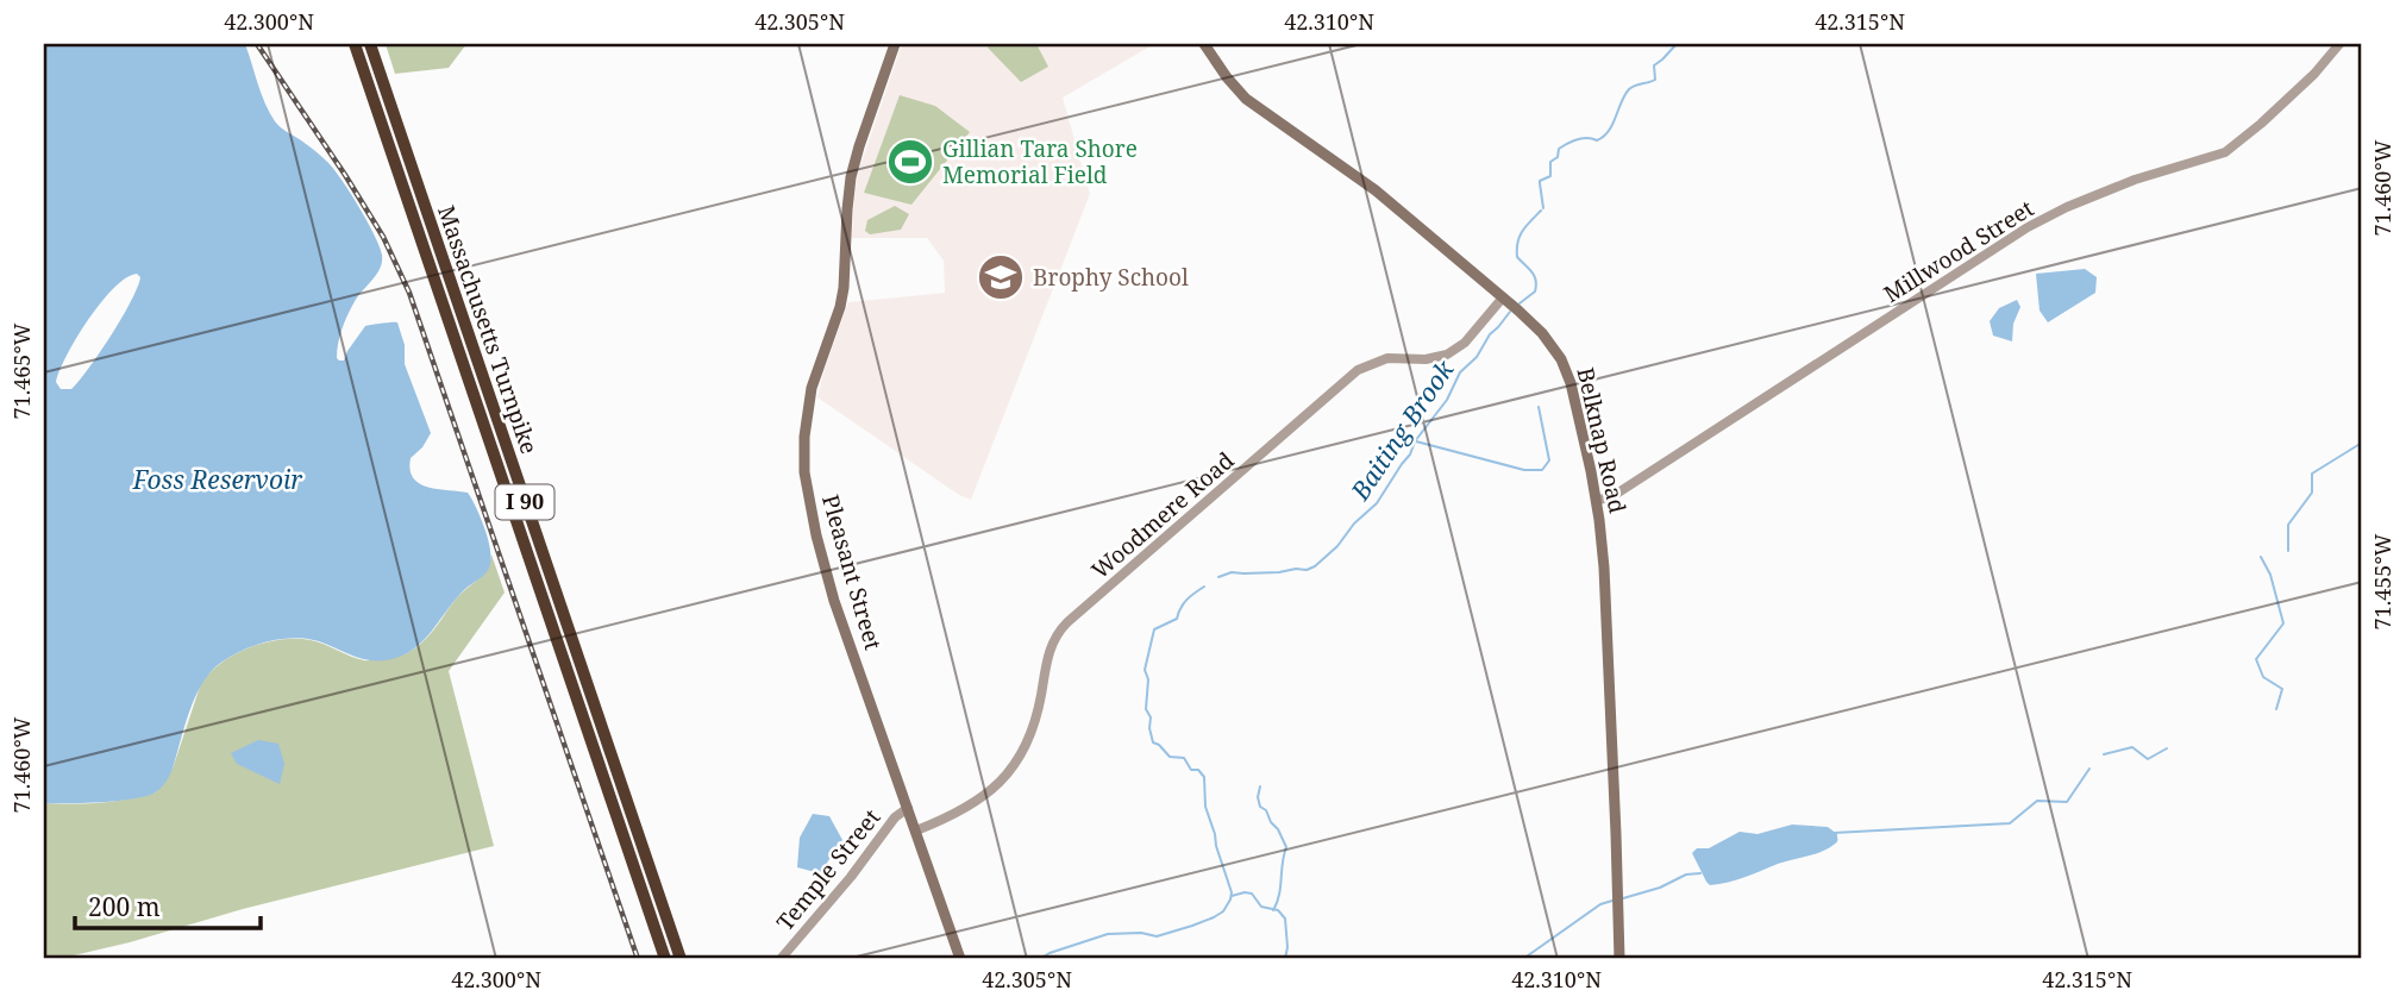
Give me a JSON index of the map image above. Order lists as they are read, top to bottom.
{
  "streets": {
    "highway": ["Massachusetts Turnpike", "I 90"],
    "main road": ["Belknap Road", "Pleasant Street"],
    "street": ["Millwood Street", "Woodmere Road", "Temple Street"]
  },
  "crossings": [
    ["Millwood Street", "Belknap Road"],
    ["Belknap Road", "Woodmere Road"],
    ["Woodmere Road", "Pleasant Street"],
    ["Pleasant Street", "Temple Street"]
  ],
  "water": ["Baiting Brook", "Foss Reservoir"],
  "places": {
    "sports": ["Gillian Tara Shore Memorial Field"],
    "school or university": ["Brophy School"]
  },
  "scale_bar": "200 m",
  "coordinates": [
    "42.300°N",
    "42.305°N",
    "42.310°N",
    "42.315°N",
    "71.460°W",
    "71.465°W",
    "71.455°W"
  ]
}
